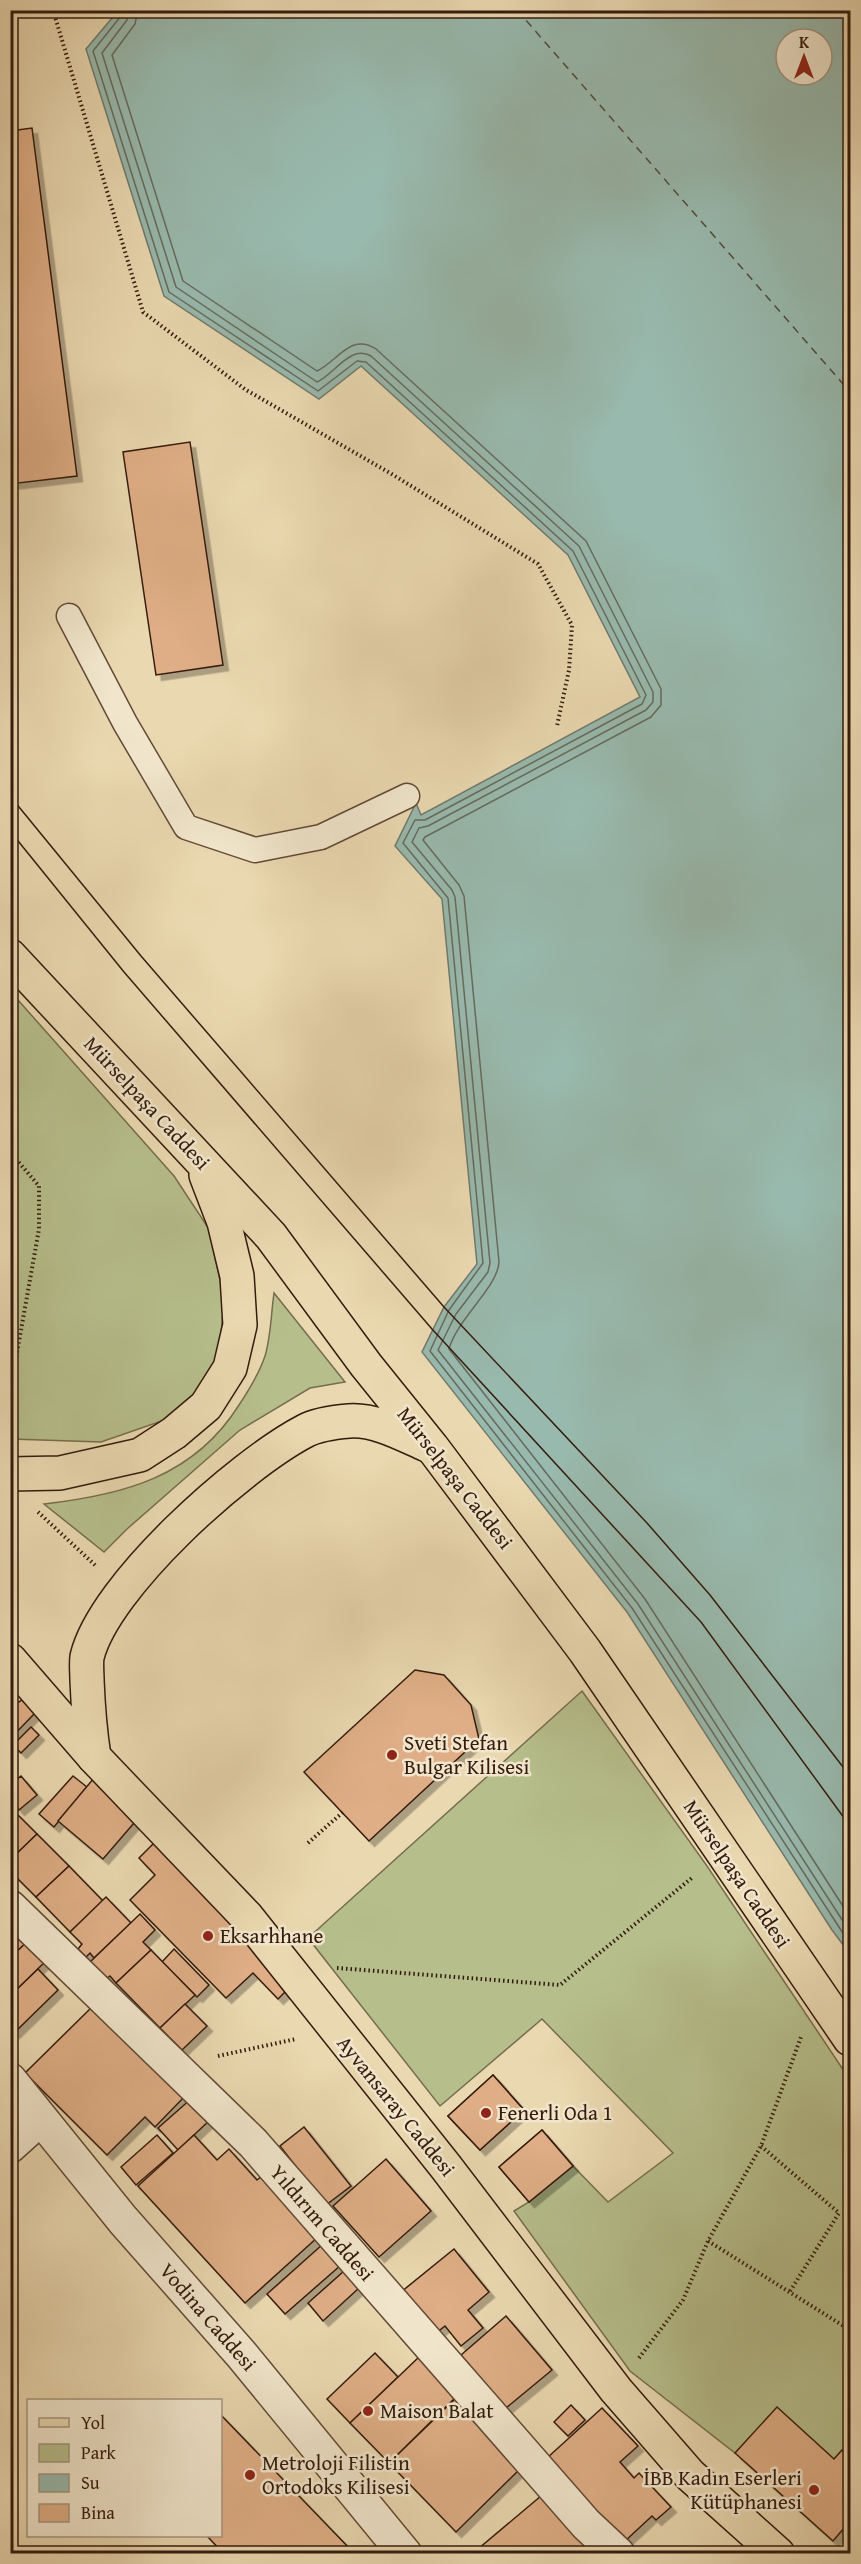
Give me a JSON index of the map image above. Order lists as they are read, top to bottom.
{
  "streets": {
    "main road": ["Mürselpaşa Caddesi", "Ayvansaray Caddesi"],
    "street": ["Yıldırım Caddesi", "Vodina Caddesi"]
  },
  "places": [
    "Sveti Stefan Bulgar Kilisesi",
    "Eksarhhane",
    "Fenerli Oda 1",
    "Maison Balat",
    "Metroloji Filistin Ortodoks Kilisesi",
    "İBB Kadın Eserleri Kütüphanesi"
  ],
  "legend": [
    "Yol",
    "Park",
    "Su",
    "Bina"
  ],
  "north": "top"
}
